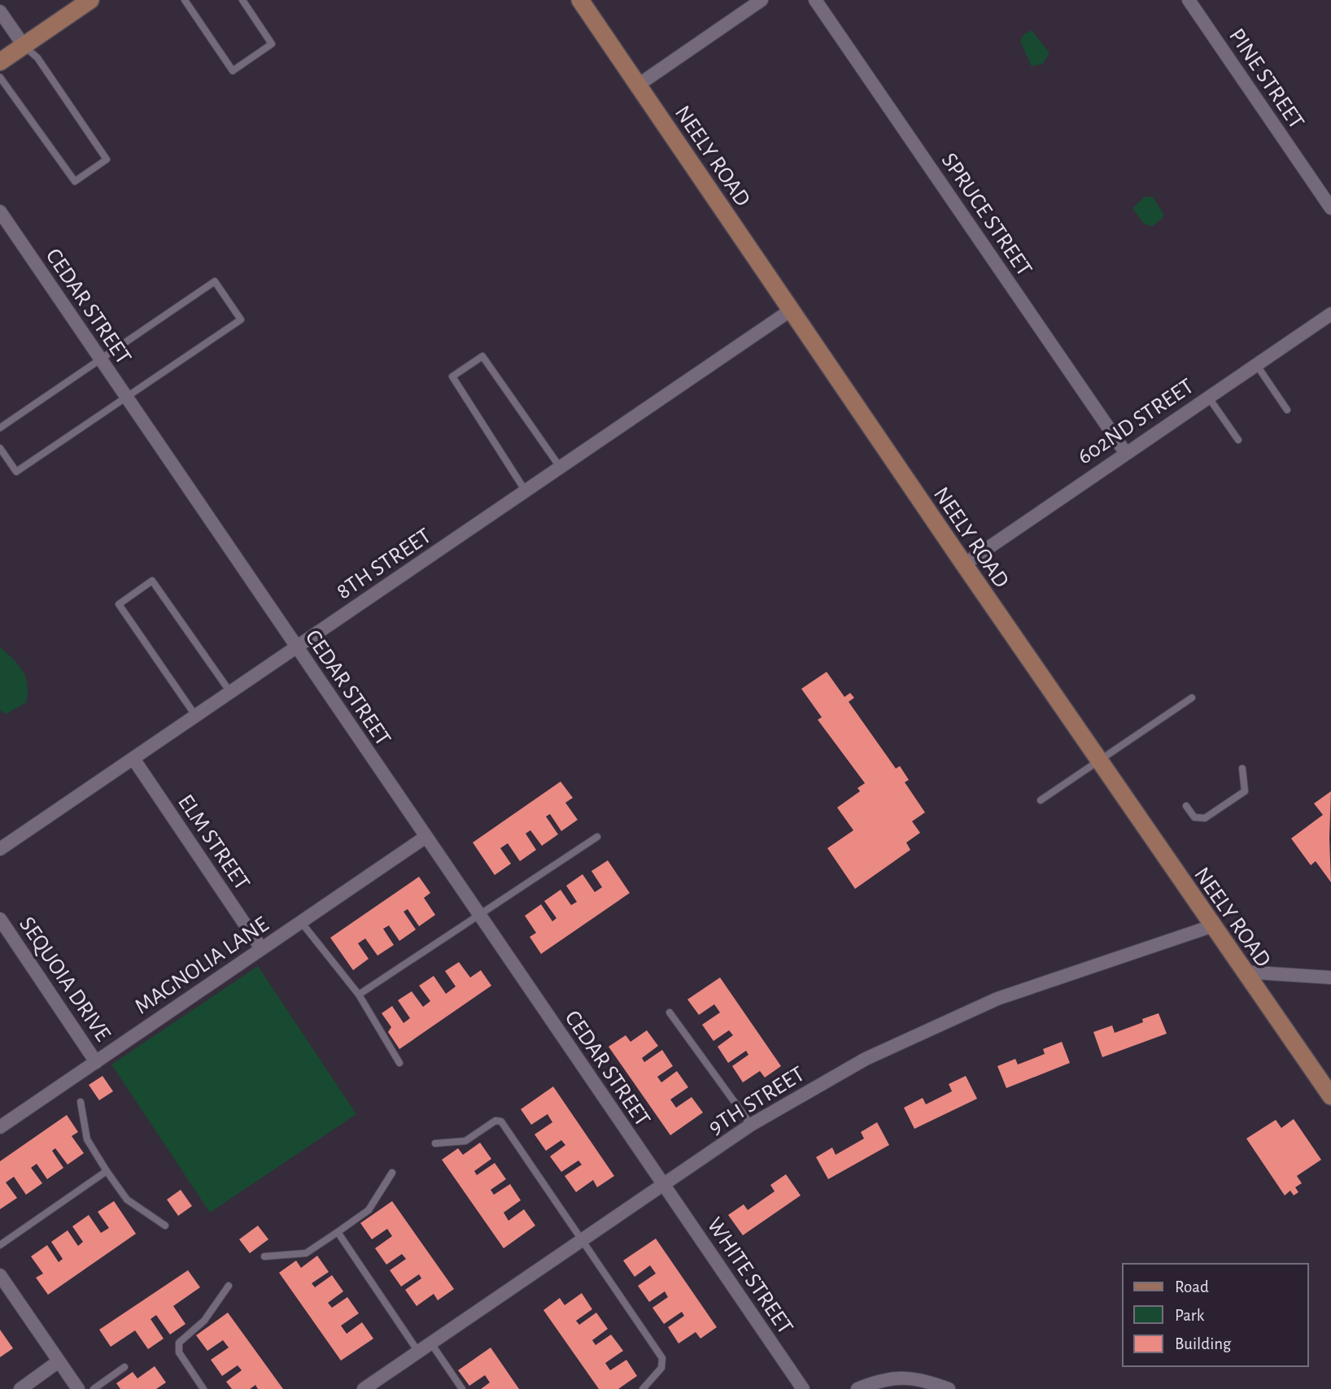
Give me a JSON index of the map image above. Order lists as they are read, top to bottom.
{
  "streets": {
    "street": [
      "PINE STREET",
      "NEELY ROAD",
      "SPRUCE STREET",
      "CEDAR STREET",
      "602ND STREET",
      "8TH STREET",
      "ELM STREET",
      "MAGNOLIA LANE",
      "SEQUOIA DRIVE",
      "9TH STREET",
      "WHITE STREET"
    ]
  },
  "crossings": [
    ["NEELY ROAD", "602ND STREET"],
    ["NEELY ROAD", "8TH STREET"],
    ["NEELY ROAD", "9TH STREET"],
    ["SPRUCE STREET", "602ND STREET"],
    ["CEDAR STREET", "8TH STREET"],
    ["CEDAR STREET", "MAGNOLIA LANE"],
    ["CEDAR STREET", "9TH STREET"],
    ["CEDAR STREET", "WHITE STREET"],
    ["8TH STREET", "ELM STREET"],
    ["ELM STREET", "MAGNOLIA LANE"],
    ["MAGNOLIA LANE", "SEQUOIA DRIVE"],
    ["9TH STREET", "WHITE STREET"]
  ],
  "legend": ["Road", "Park", "Building"]
}
